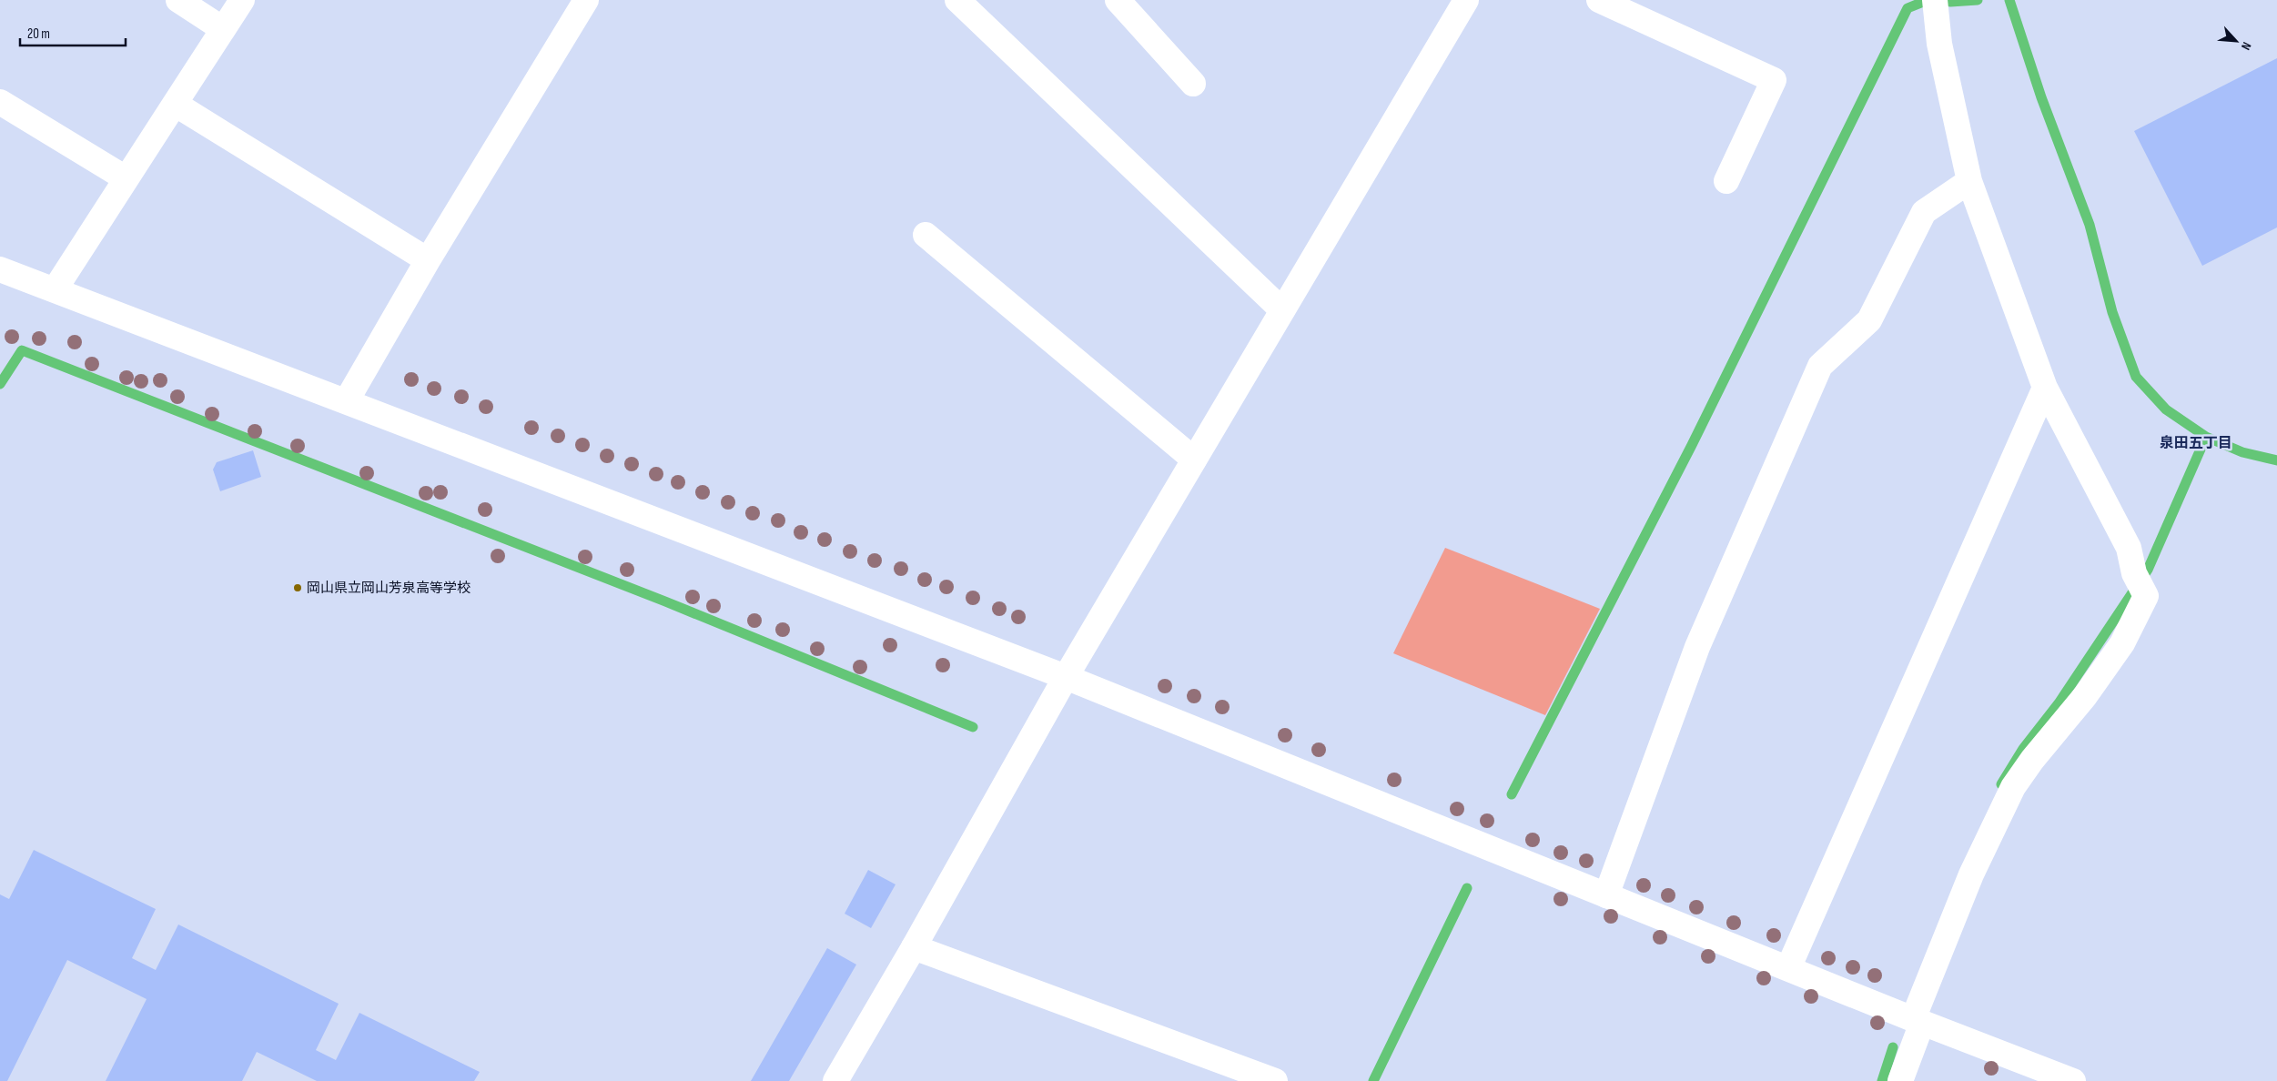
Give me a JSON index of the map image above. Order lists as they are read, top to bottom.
{
  "districts": ["泉田五丁目"],
  "places": ["岡山県立岡山芳泉高等学校"],
  "scale_bar": "20 m",
  "north": "bottom right"
}
